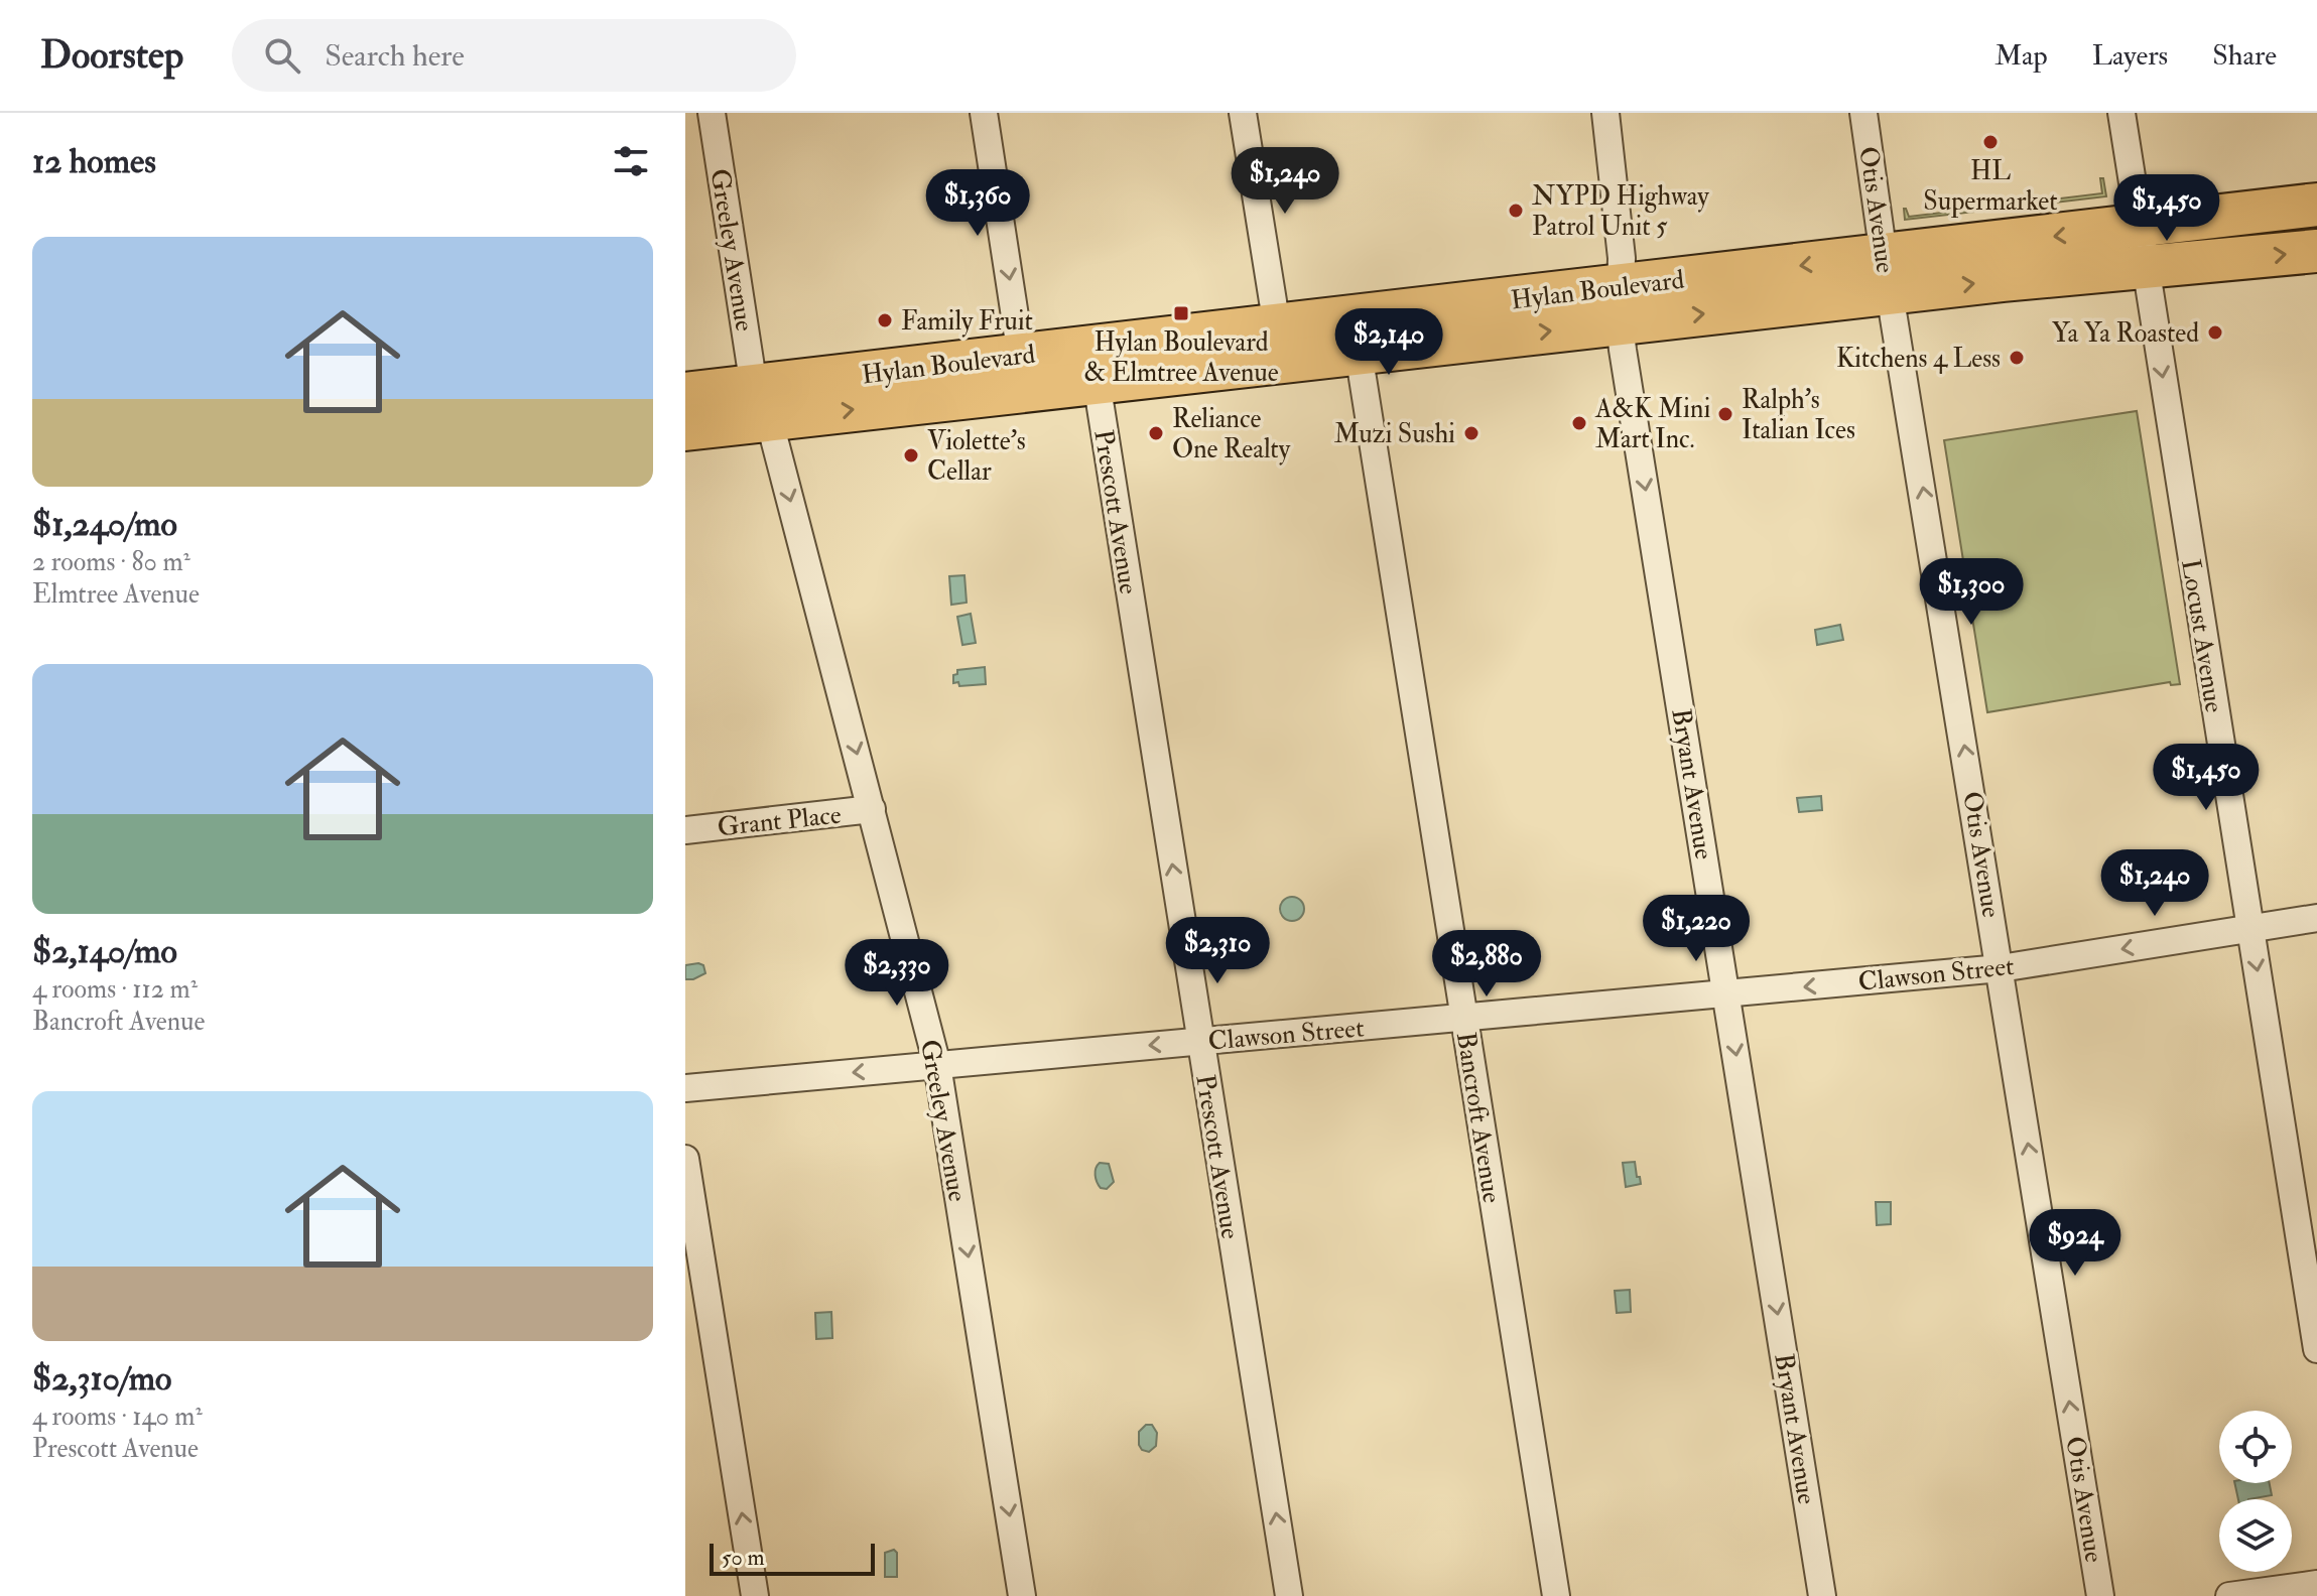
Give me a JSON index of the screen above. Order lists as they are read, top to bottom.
{
  "streets": {
    "main road": ["Hylan Boulevard"],
    "street": [
      "Otis Avenue",
      "Greeley Avenue",
      "Prescott Avenue",
      "Locust Avenue",
      "Bryant Avenue",
      "Grant Place",
      "Clawson Street",
      "Bancroft Avenue"
    ]
  },
  "crossings": [
    ["Otis Avenue", "Hylan Boulevard"],
    ["Otis Avenue", "Clawson Street"],
    ["Greeley Avenue", "Hylan Boulevard"],
    ["Greeley Avenue", "Grant Place"],
    ["Greeley Avenue", "Clawson Street"],
    ["Hylan Boulevard", "Prescott Avenue"],
    ["Hylan Boulevard", "Locust Avenue"],
    ["Hylan Boulevard", "Bryant Avenue"],
    ["Hylan Boulevard", "Bancroft Avenue"],
    ["Prescott Avenue", "Clawson Street"],
    ["Locust Avenue", "Clawson Street"],
    ["Bryant Avenue", "Clawson Street"],
    ["Clawson Street", "Bancroft Avenue"]
  ],
  "one_way": [
    "Otis Avenue",
    "Greeley Avenue",
    "Prescott Avenue",
    "Locust Avenue",
    "Bryant Avenue",
    "Clawson Street"
  ],
  "places": {
    "other": [
      "HL Supermarket",
      "NYPD Highway Patrol Unit 5",
      "Family Fruit",
      "Ya Ya Roasted",
      "Kitchens 4 Less",
      "Ralph's Italian Ices",
      "A&K Mini Mart Inc.",
      "Reliance One Realty",
      "Muzi Sushi",
      "Violette's Cellar"
    ],
    "transit": ["Hylan Boulevard & Elmtree Avenue"]
  },
  "scale_bar": "50 m",
  "page": {
    "header": "Doorstep",
    "search": "Search here",
    "nav": ["Map", "Layers", "Share"],
    "heading": "12 homes",
    "price": [
      "$1,240",
      "$1,360",
      "$1,450",
      "$2,140",
      "$1,300",
      "$1,450",
      "$1,240",
      "$1,220",
      "$2,310",
      "$2,880",
      "$2,330",
      "$924"
    ],
    "list": [
      {
        "name": "$1,240/mo",
        "note": "2 rooms · 80 m² · Elmtree Avenue"
      },
      {
        "name": "$2,140/mo",
        "note": "4 rooms · 112 m² · Bancroft Avenue"
      },
      {
        "name": "$2,310/mo",
        "note": "4 rooms · 140 m² · Prescott Avenue"
      }
    ],
    "scale": "50 m"
  }
}
